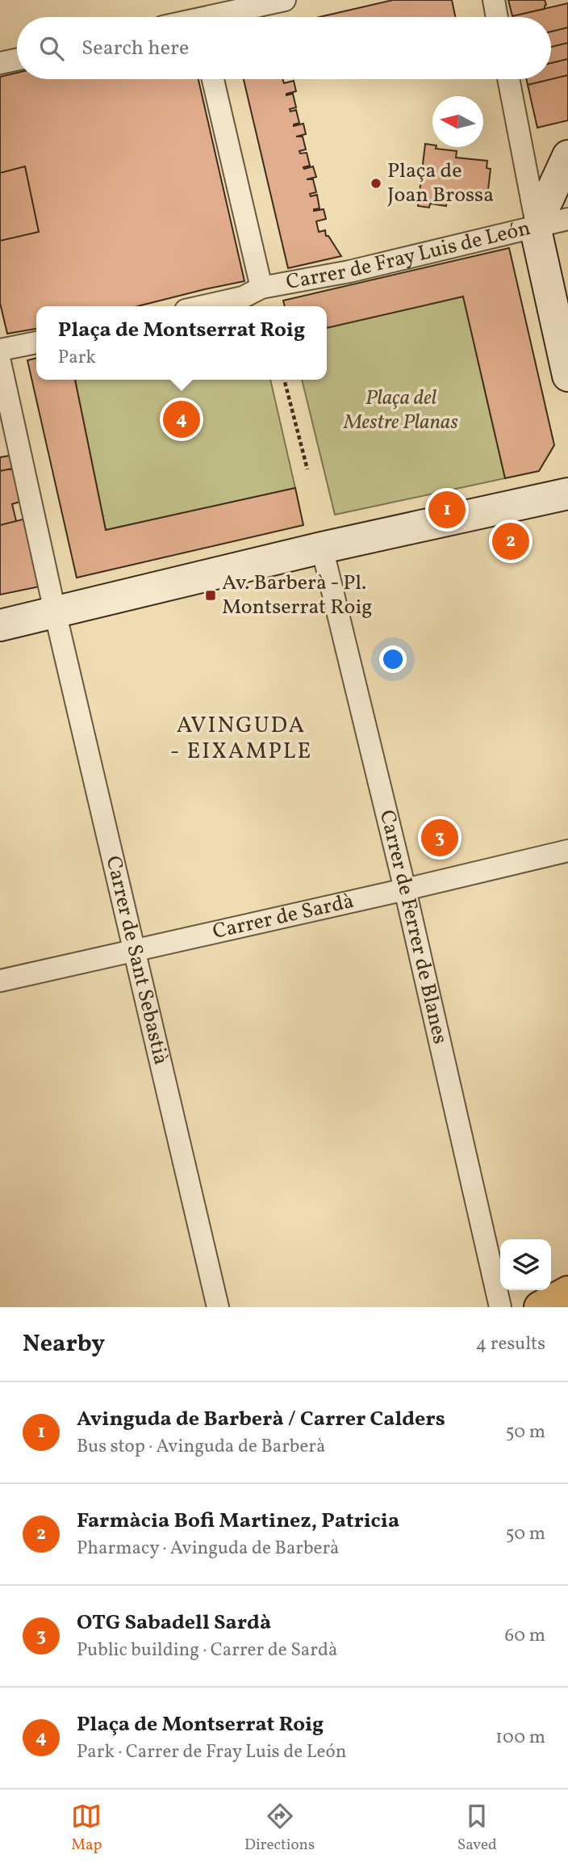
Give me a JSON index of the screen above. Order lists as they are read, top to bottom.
{
  "streets": {
    "street": [
      "Carrer de Fray Luis de León",
      "Carrer de Sardà",
      "Carrer de Ferrer de Blanes",
      "Carrer de Sant Sebastià"
    ]
  },
  "crossings": [
    ["Carrer de Sardà", "Carrer de Ferrer de Blanes"],
    ["Carrer de Sardà", "Carrer de Sant Sebastià"]
  ],
  "districts": ["AVINGUDA - EIXAMPLE"],
  "parks": ["Plaça del Mestre Planas"],
  "places": {
    "other": ["Plaça de Joan Brossa"],
    "transit": ["Av. Barberà - Pl. Montserrat Roig"]
  },
  "north": "left",
  "page": {
    "search": "Search here",
    "popup": ["Plaça de Montserrat Roig", "Park"],
    "pins": [
      "4",
      "1",
      "2",
      "3"
    ],
    "heading": ["Nearby", "4 results"],
    "list": [
      {
        "mark": "1",
        "name": "Avinguda de Barberà / Carrer Calders",
        "note": "Bus stop · Avinguda de Barberà",
        "value": "50 m"
      },
      {
        "mark": "2",
        "name": "Farmàcia Bofi Martinez, Patricia",
        "note": "Pharmacy · Avinguda de Barberà",
        "value": "50 m"
      },
      {
        "mark": "3",
        "name": "OTG Sabadell Sardà",
        "note": "Public building · Carrer de Sardà",
        "value": "60 m"
      },
      {
        "mark": "4",
        "name": "Plaça de Montserrat Roig",
        "note": "Park · Carrer de Fray Luis de León",
        "value": "100 m"
      }
    ],
    "nav": ["Map", "Directions", "Saved"]
  }
}
